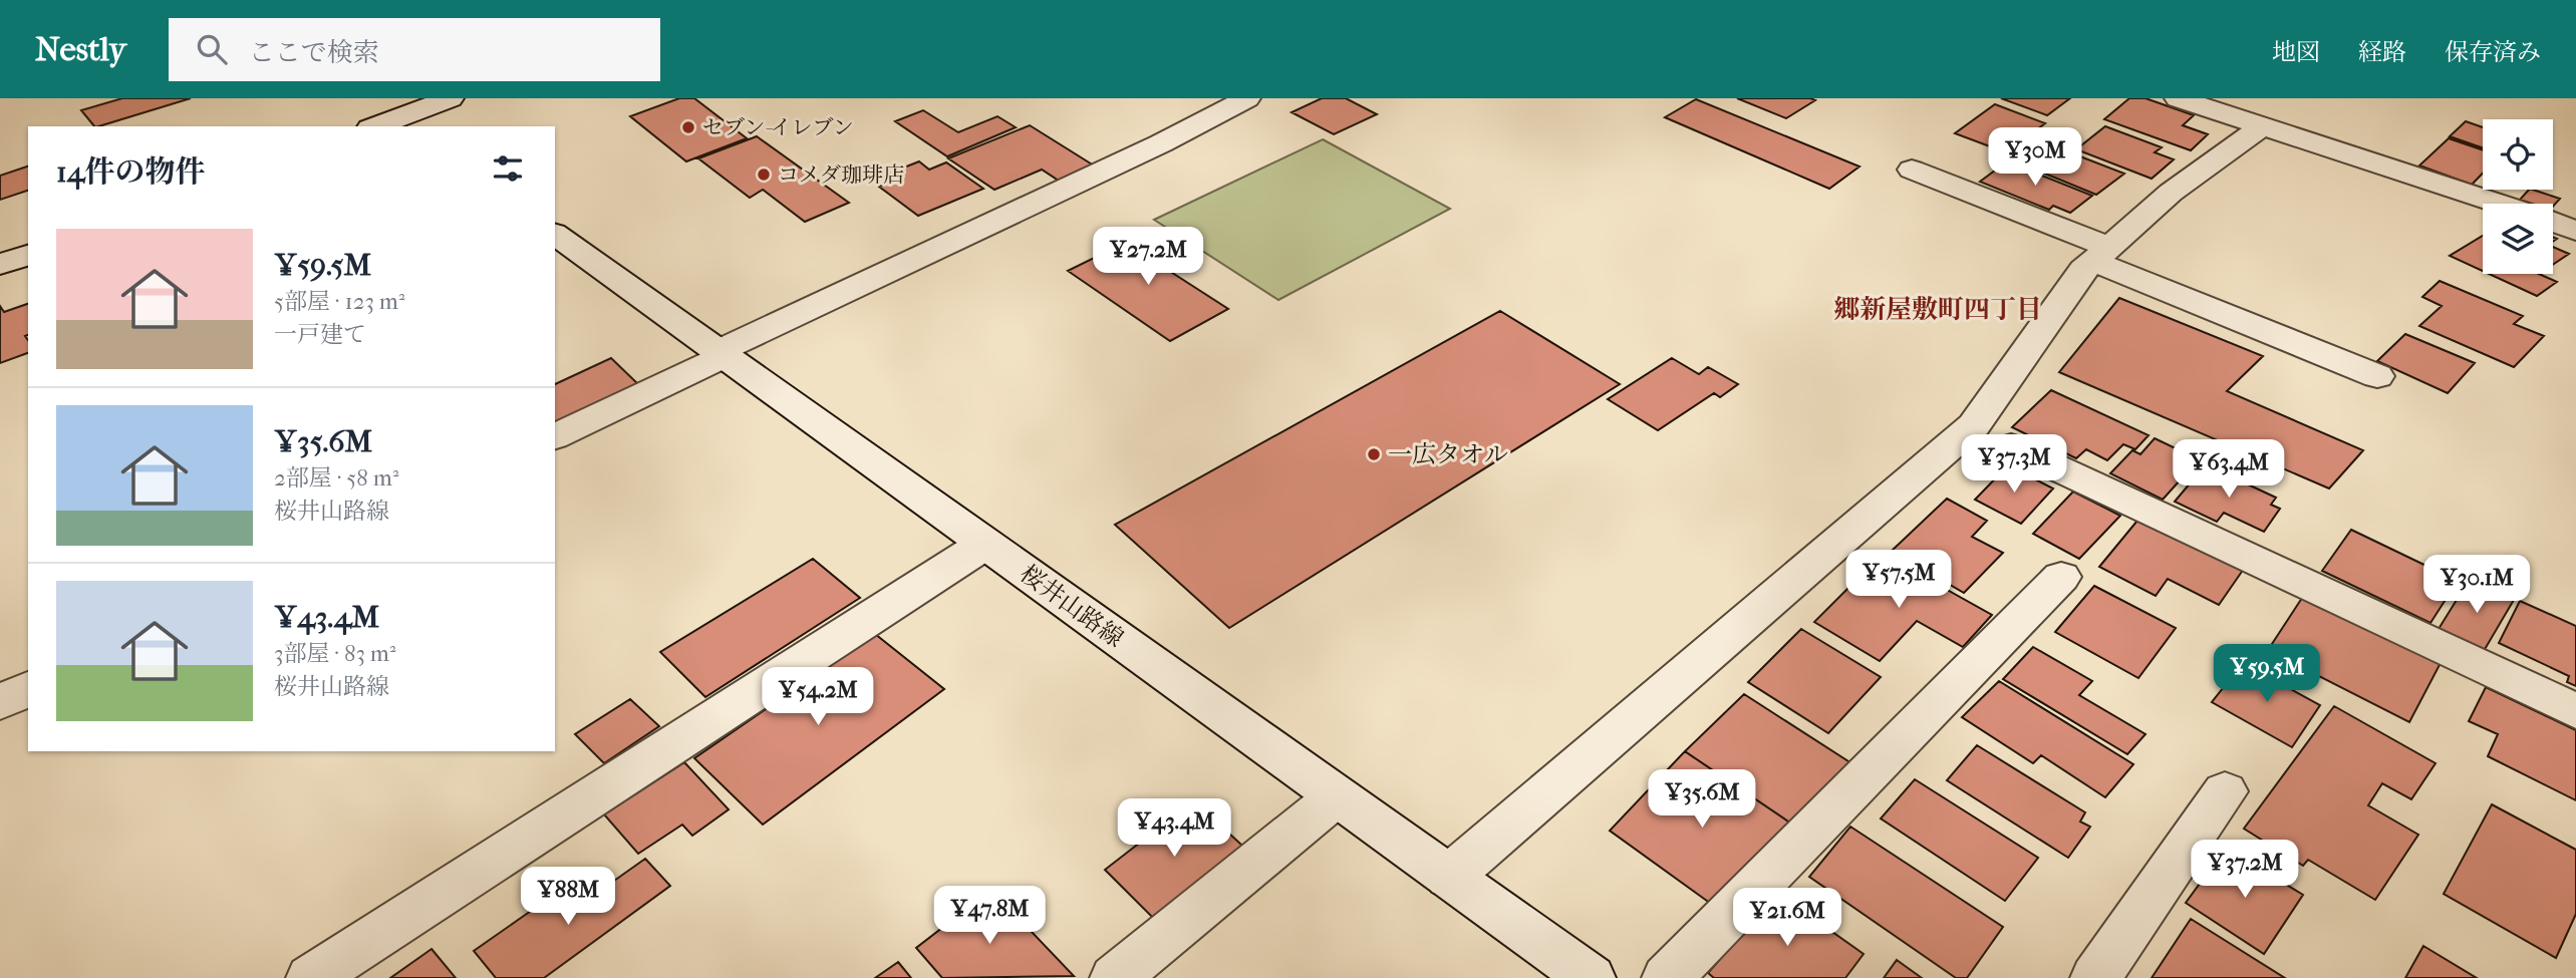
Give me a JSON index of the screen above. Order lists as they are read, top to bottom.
{
  "streets": {
    "street": ["桜井山路線"]
  },
  "districts": ["郷新屋敷町四丁目"],
  "places": ["セブン-イレブン", "コメダ珈琲店", "一広タオル"],
  "page": {
    "header": "Nestly",
    "search": "ここで検索",
    "nav": ["地図", "経路", "保存済み"],
    "heading": "14件の物件",
    "price": [
      "¥30M",
      "¥27.2M",
      "¥37.3M",
      "¥63.4M",
      "¥57.5M",
      "¥30.1M",
      "¥59.5M",
      "¥54.2M",
      "¥35.6M",
      "¥43.4M",
      "¥37.2M",
      "¥88M",
      "¥47.8M",
      "¥21.6M"
    ],
    "list": [
      {
        "name": "¥59.5M",
        "note": "5部屋 · 123 m² · 一戸建て"
      },
      {
        "name": "¥35.6M",
        "note": "2部屋 · 58 m² · 桜井山路線"
      },
      {
        "name": "¥43.4M",
        "note": "3部屋 · 83 m² · 桜井山路線"
      }
    ]
  }
}
